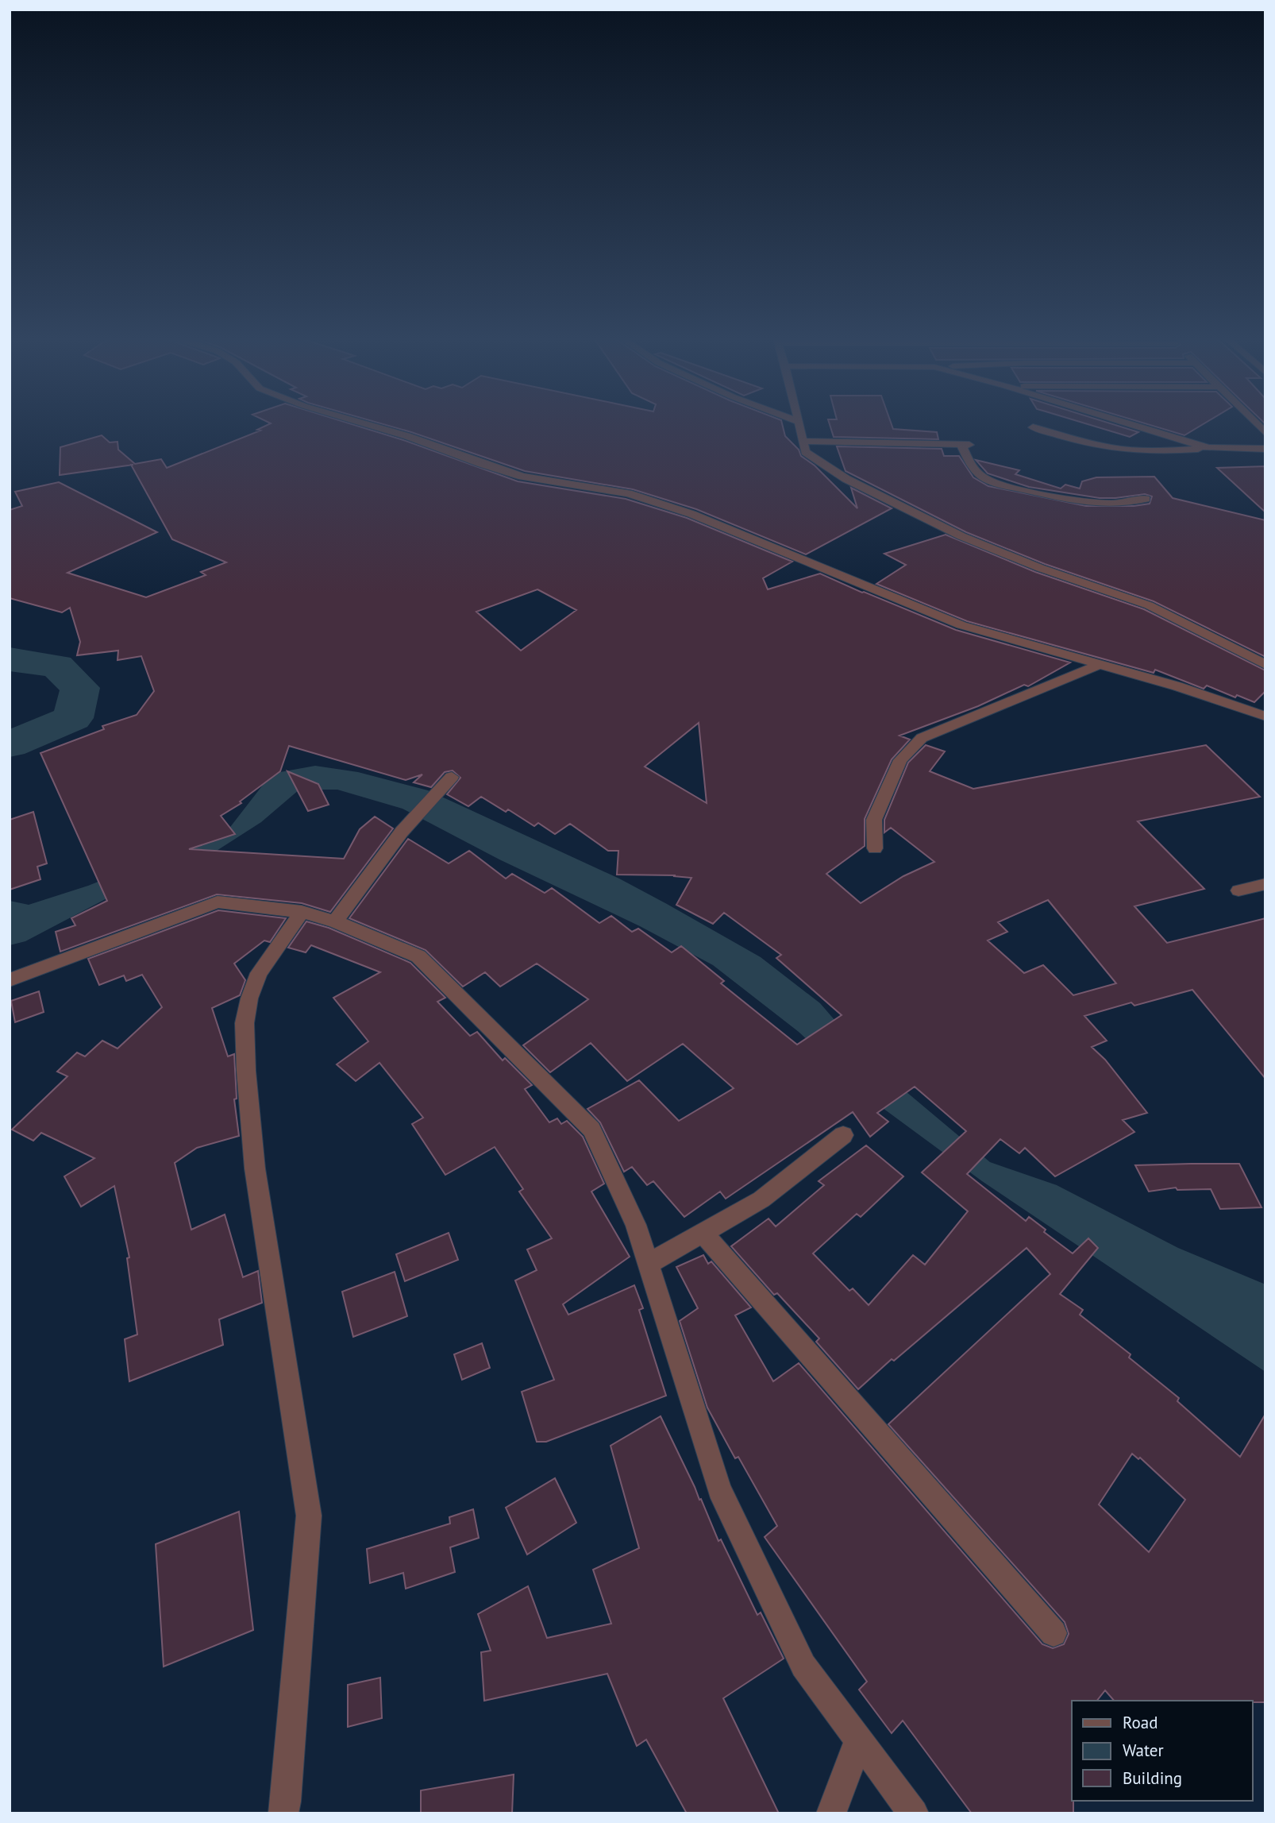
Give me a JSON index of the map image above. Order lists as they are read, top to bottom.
{
  "legend": ["Road", "Water", "Building"]
}
